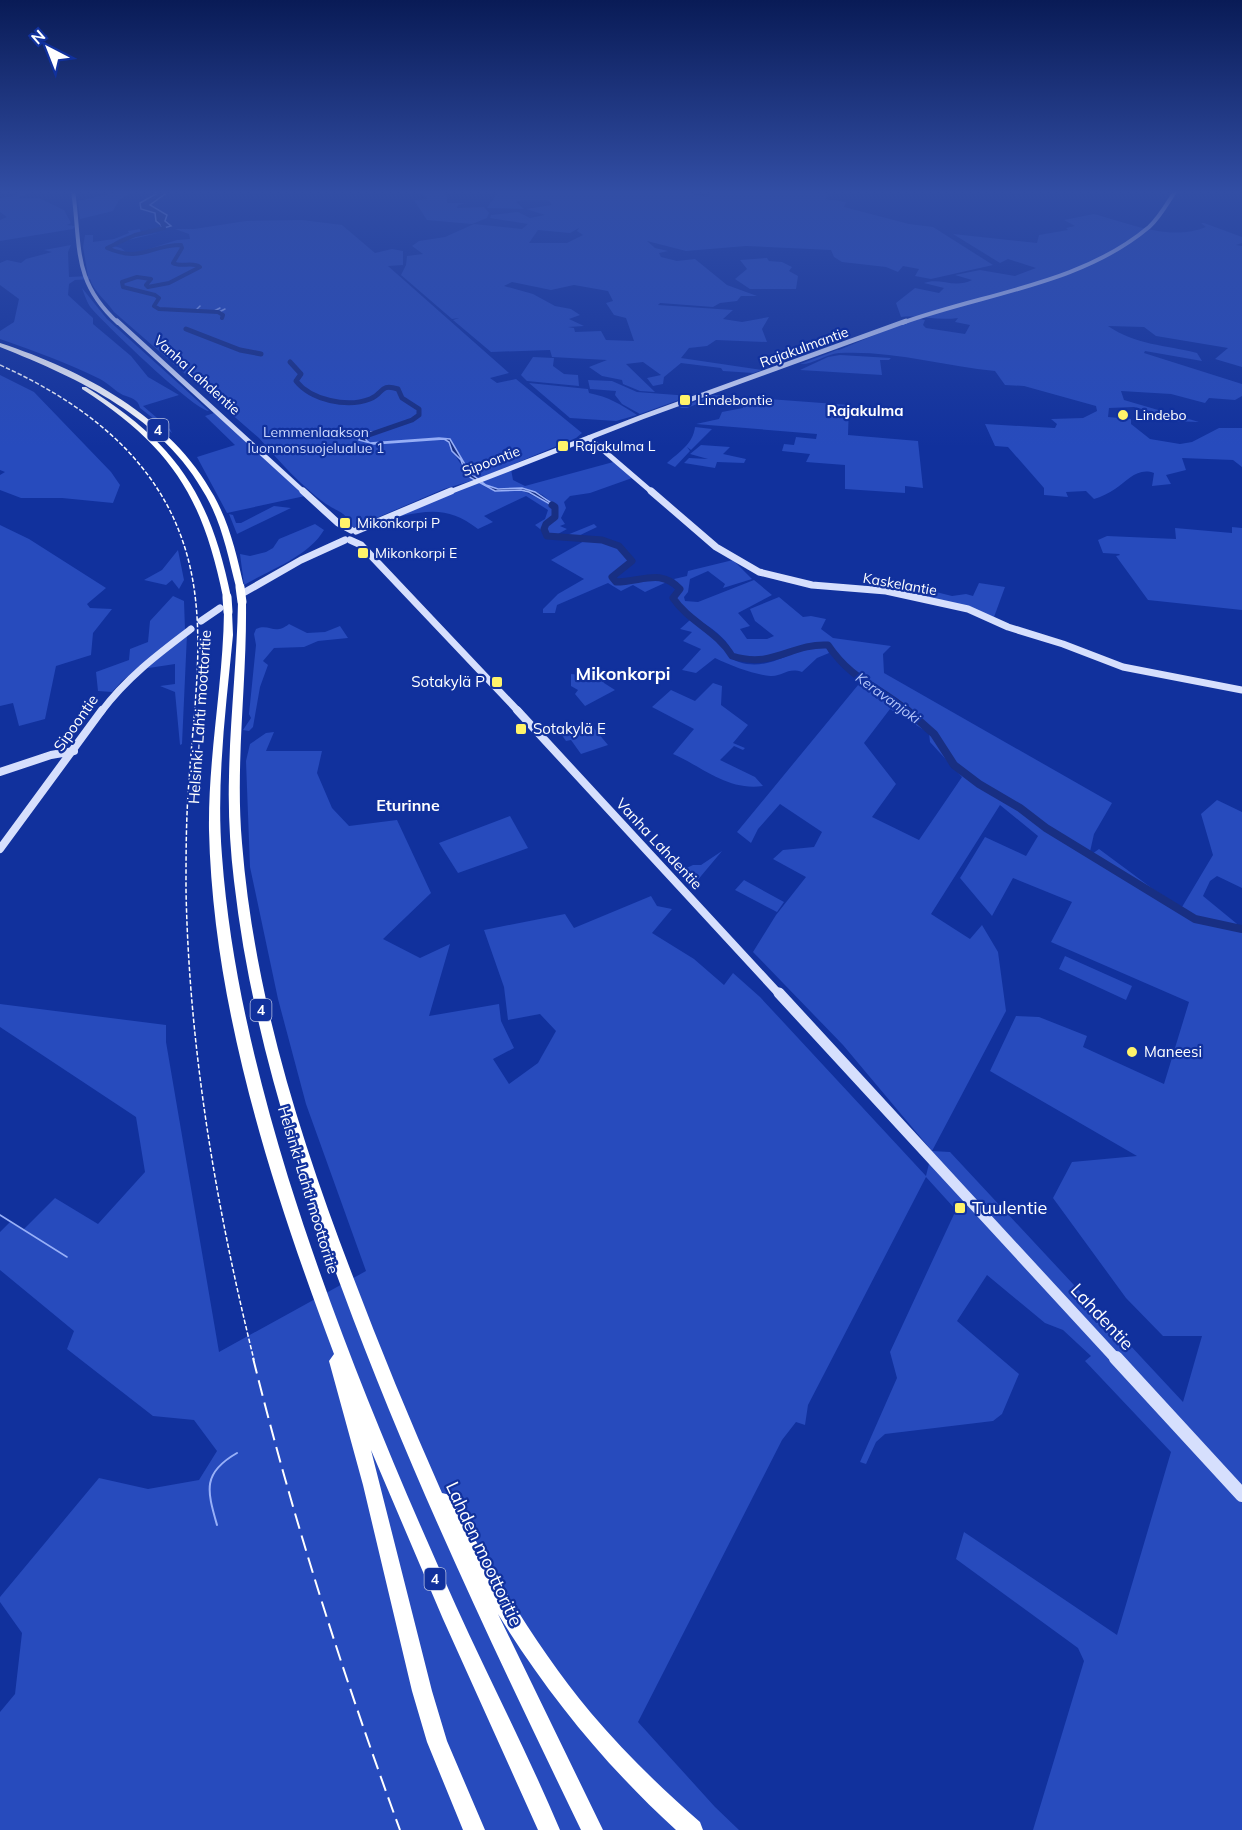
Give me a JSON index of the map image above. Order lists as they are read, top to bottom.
{
  "streets": {
    "highway": ["4", "Helsinki-Lahti moottoritie", "Lahden moottoritie"],
    "main road": [
      "Rajakulmantie",
      "Vanha Lahdentie",
      "Sipoontie",
      "Kaskelantie",
      "Lahdentie"
    ]
  },
  "crossings": [
    ["Rajakulmantie", "Sipoontie"],
    ["Rajakulmantie", "Kaskelantie"],
    ["Vanha Lahdentie", "Sipoontie"],
    ["Vanha Lahdentie", "Lahdentie"],
    ["4", "Helsinki-Lahti moottoritie"],
    ["Sipoontie", "Kaskelantie"],
    ["Helsinki-Lahti moottoritie", "Lahden moottoritie"]
  ],
  "districts": ["Rajakulma", "Mikonkorpi", "Eturinne"],
  "water": ["Keravanjoki"],
  "parks": ["Lemmenlaakson luonnonsuojelualue 1"],
  "places": {
    "transit": [
      "Lindebontie",
      "Rajakulma L",
      "Mikonkorpi P",
      "Mikonkorpi E",
      "Sotakylä P",
      "Sotakylä E",
      "Tuulentie"
    ],
    "other": ["Lindebo", "Maneesi"]
  },
  "north": "top left"
}
